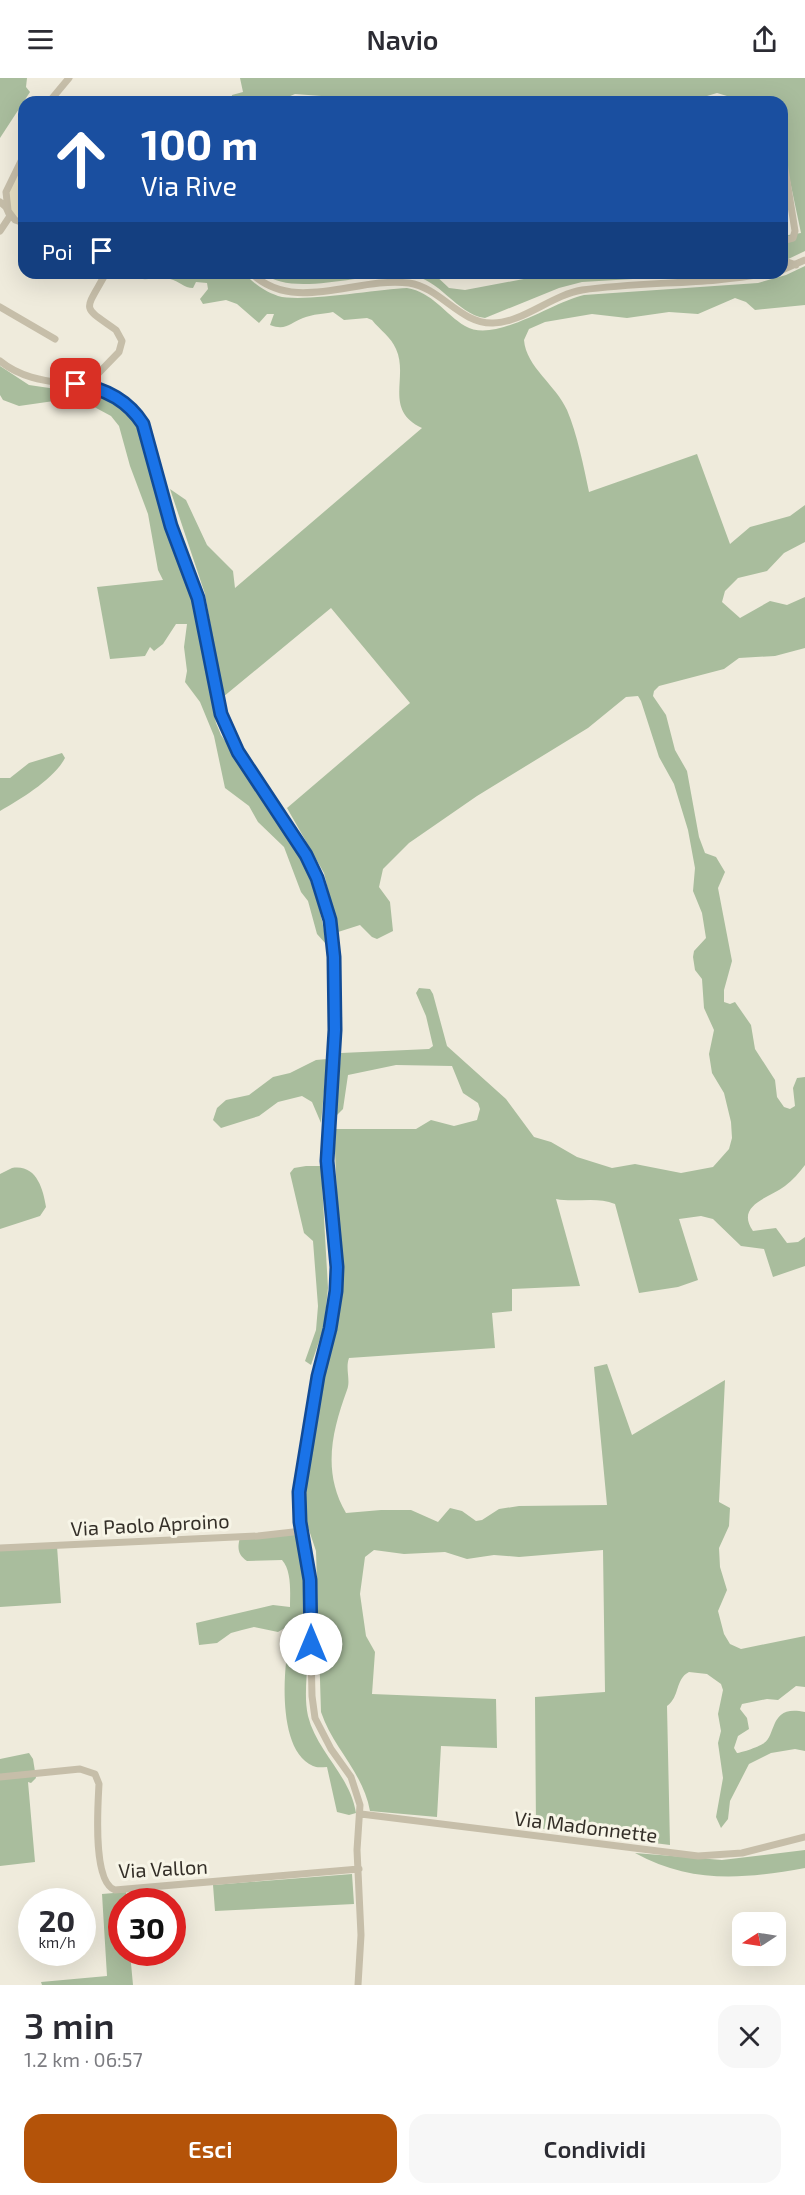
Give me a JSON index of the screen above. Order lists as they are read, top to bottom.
{
  "streets": {
    "street": ["Via Paolo Aproino", "Via Madonnette", "Via Vallon"]
  },
  "north": "left",
  "page": {
    "header": "Navio",
    "turn": ["100 m", "Via Rive"],
    "then": "Poi",
    "speed": "20 km/h",
    "limit": "30",
    "heading": ["3 min", "1.2 km · 06:57"],
    "buttons": ["Esci", "Condividi"]
  }
}
